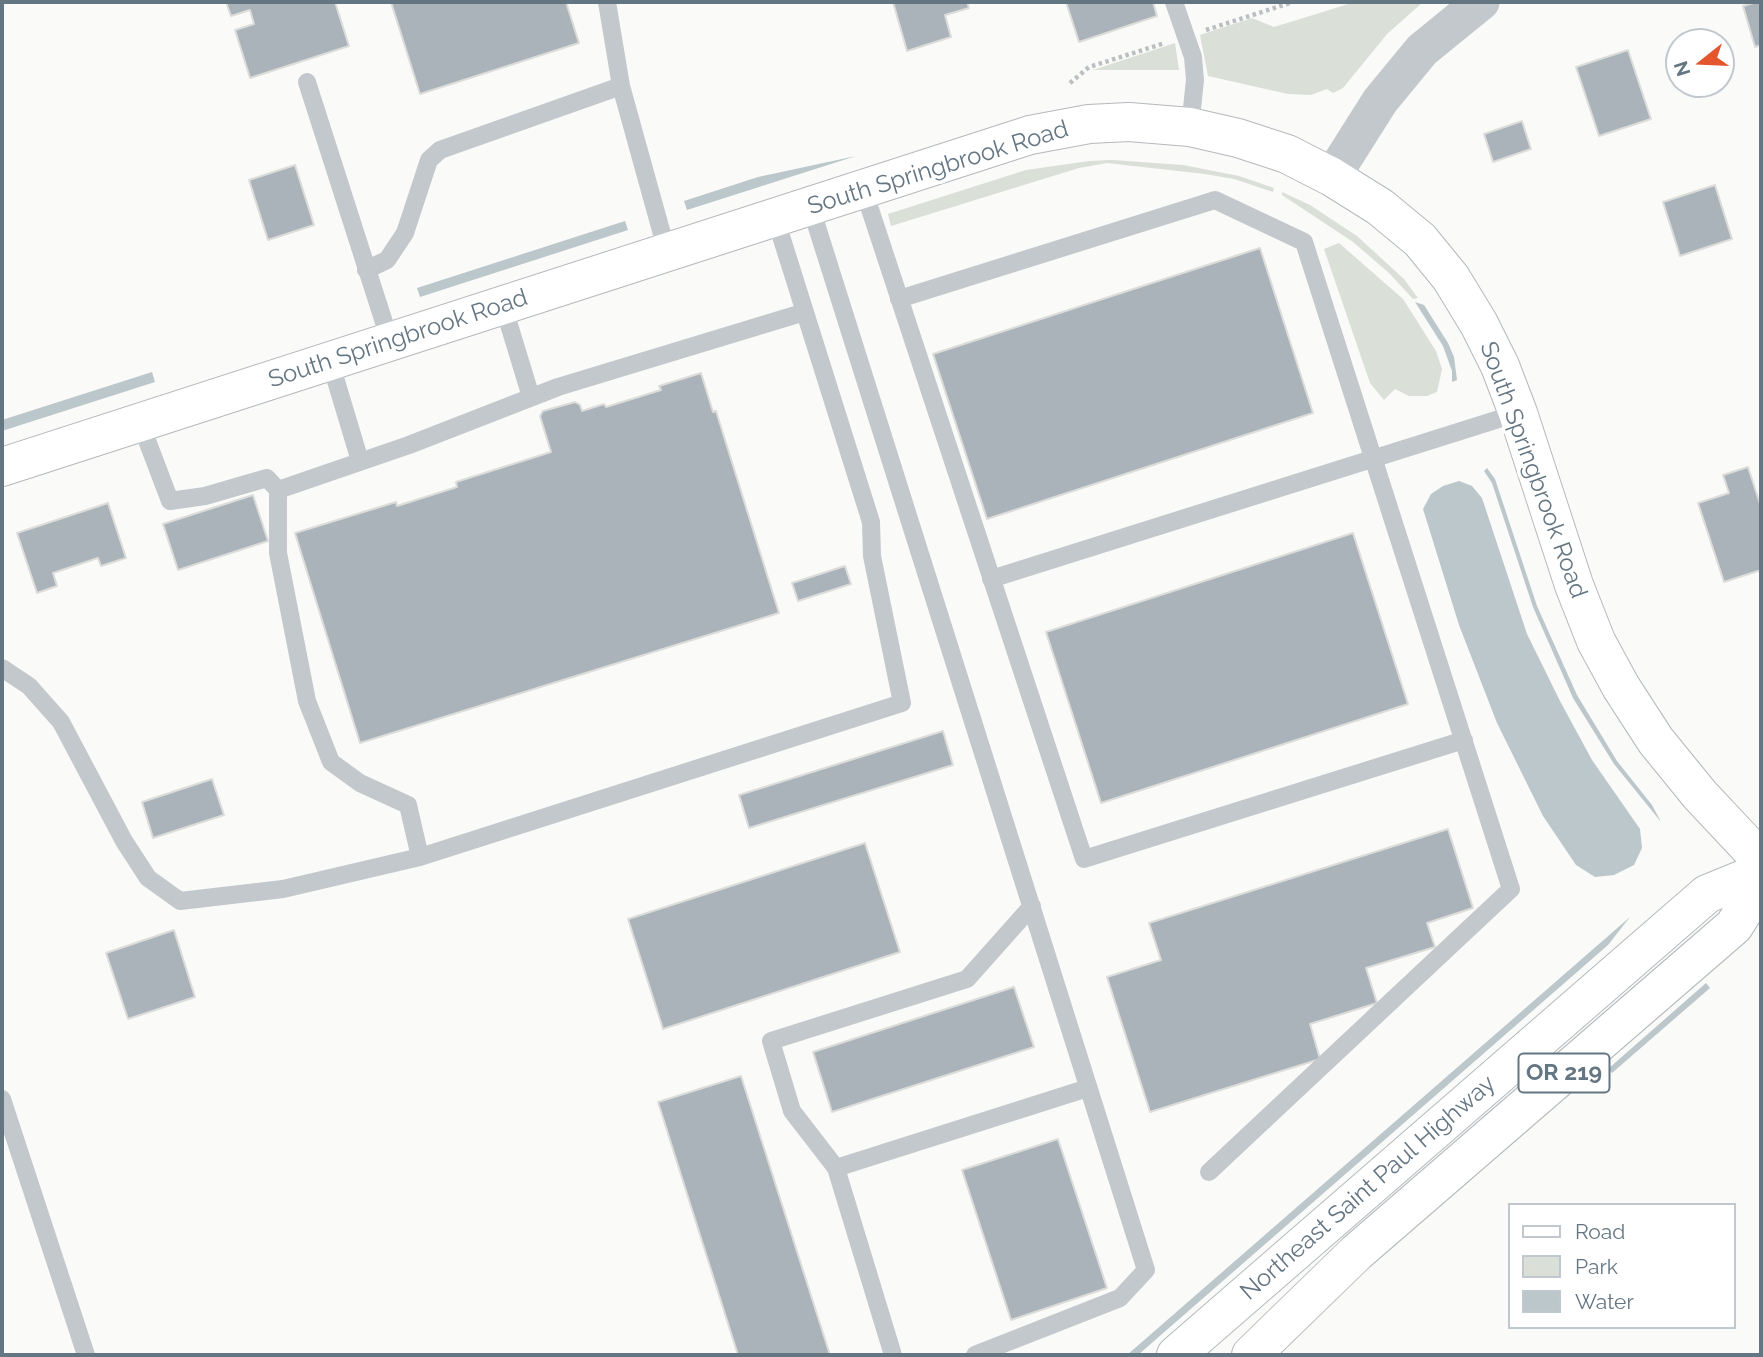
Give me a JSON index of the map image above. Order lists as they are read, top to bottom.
{
  "streets": {
    "main road": ["South Springbrook Road", "OR 219", "Northeast Saint Paul Highway"]
  },
  "legend": ["Road", "Park", "Water"],
  "north": "left"
}
